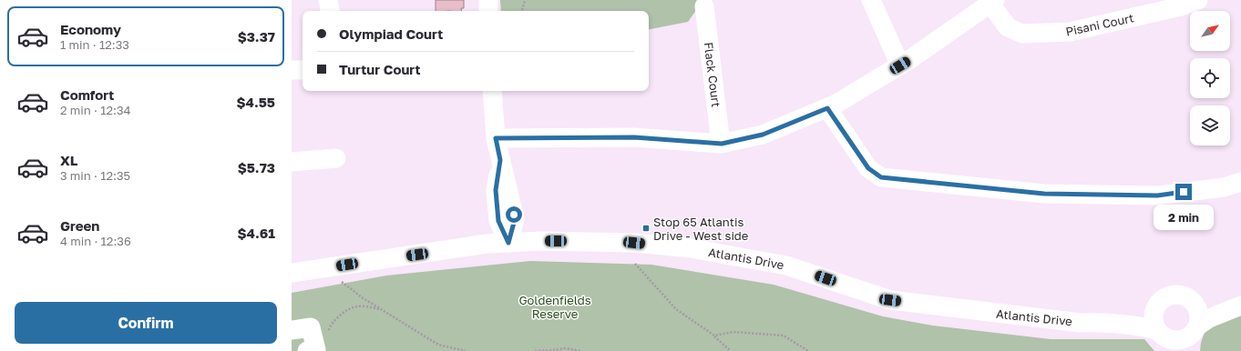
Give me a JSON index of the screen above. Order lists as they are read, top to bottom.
{
  "streets": {
    "street": ["Pisani Court", "Flack Court", "Atlantis Drive"]
  },
  "parks": ["Goldenfields Reserve"],
  "places": {
    "transit": ["Stop 65 Atlantis Drive - West side"]
  },
  "north": "top right",
  "page": {
    "list": [
      {
        "name": "Economy",
        "note": "1 min · 12:33",
        "value": "$3.37"
      },
      {
        "name": "Comfort",
        "note": "2 min · 12:34",
        "value": "$4.55"
      },
      {
        "name": "XL",
        "note": "3 min · 12:35",
        "value": "$5.73"
      },
      {
        "name": "Green",
        "note": "4 min · 12:36",
        "value": "$4.61"
      }
    ],
    "banner": ["Olympiad Court", "Turtur Court"],
    "bubble": "2 min",
    "buttons": "Confirm"
  }
}
